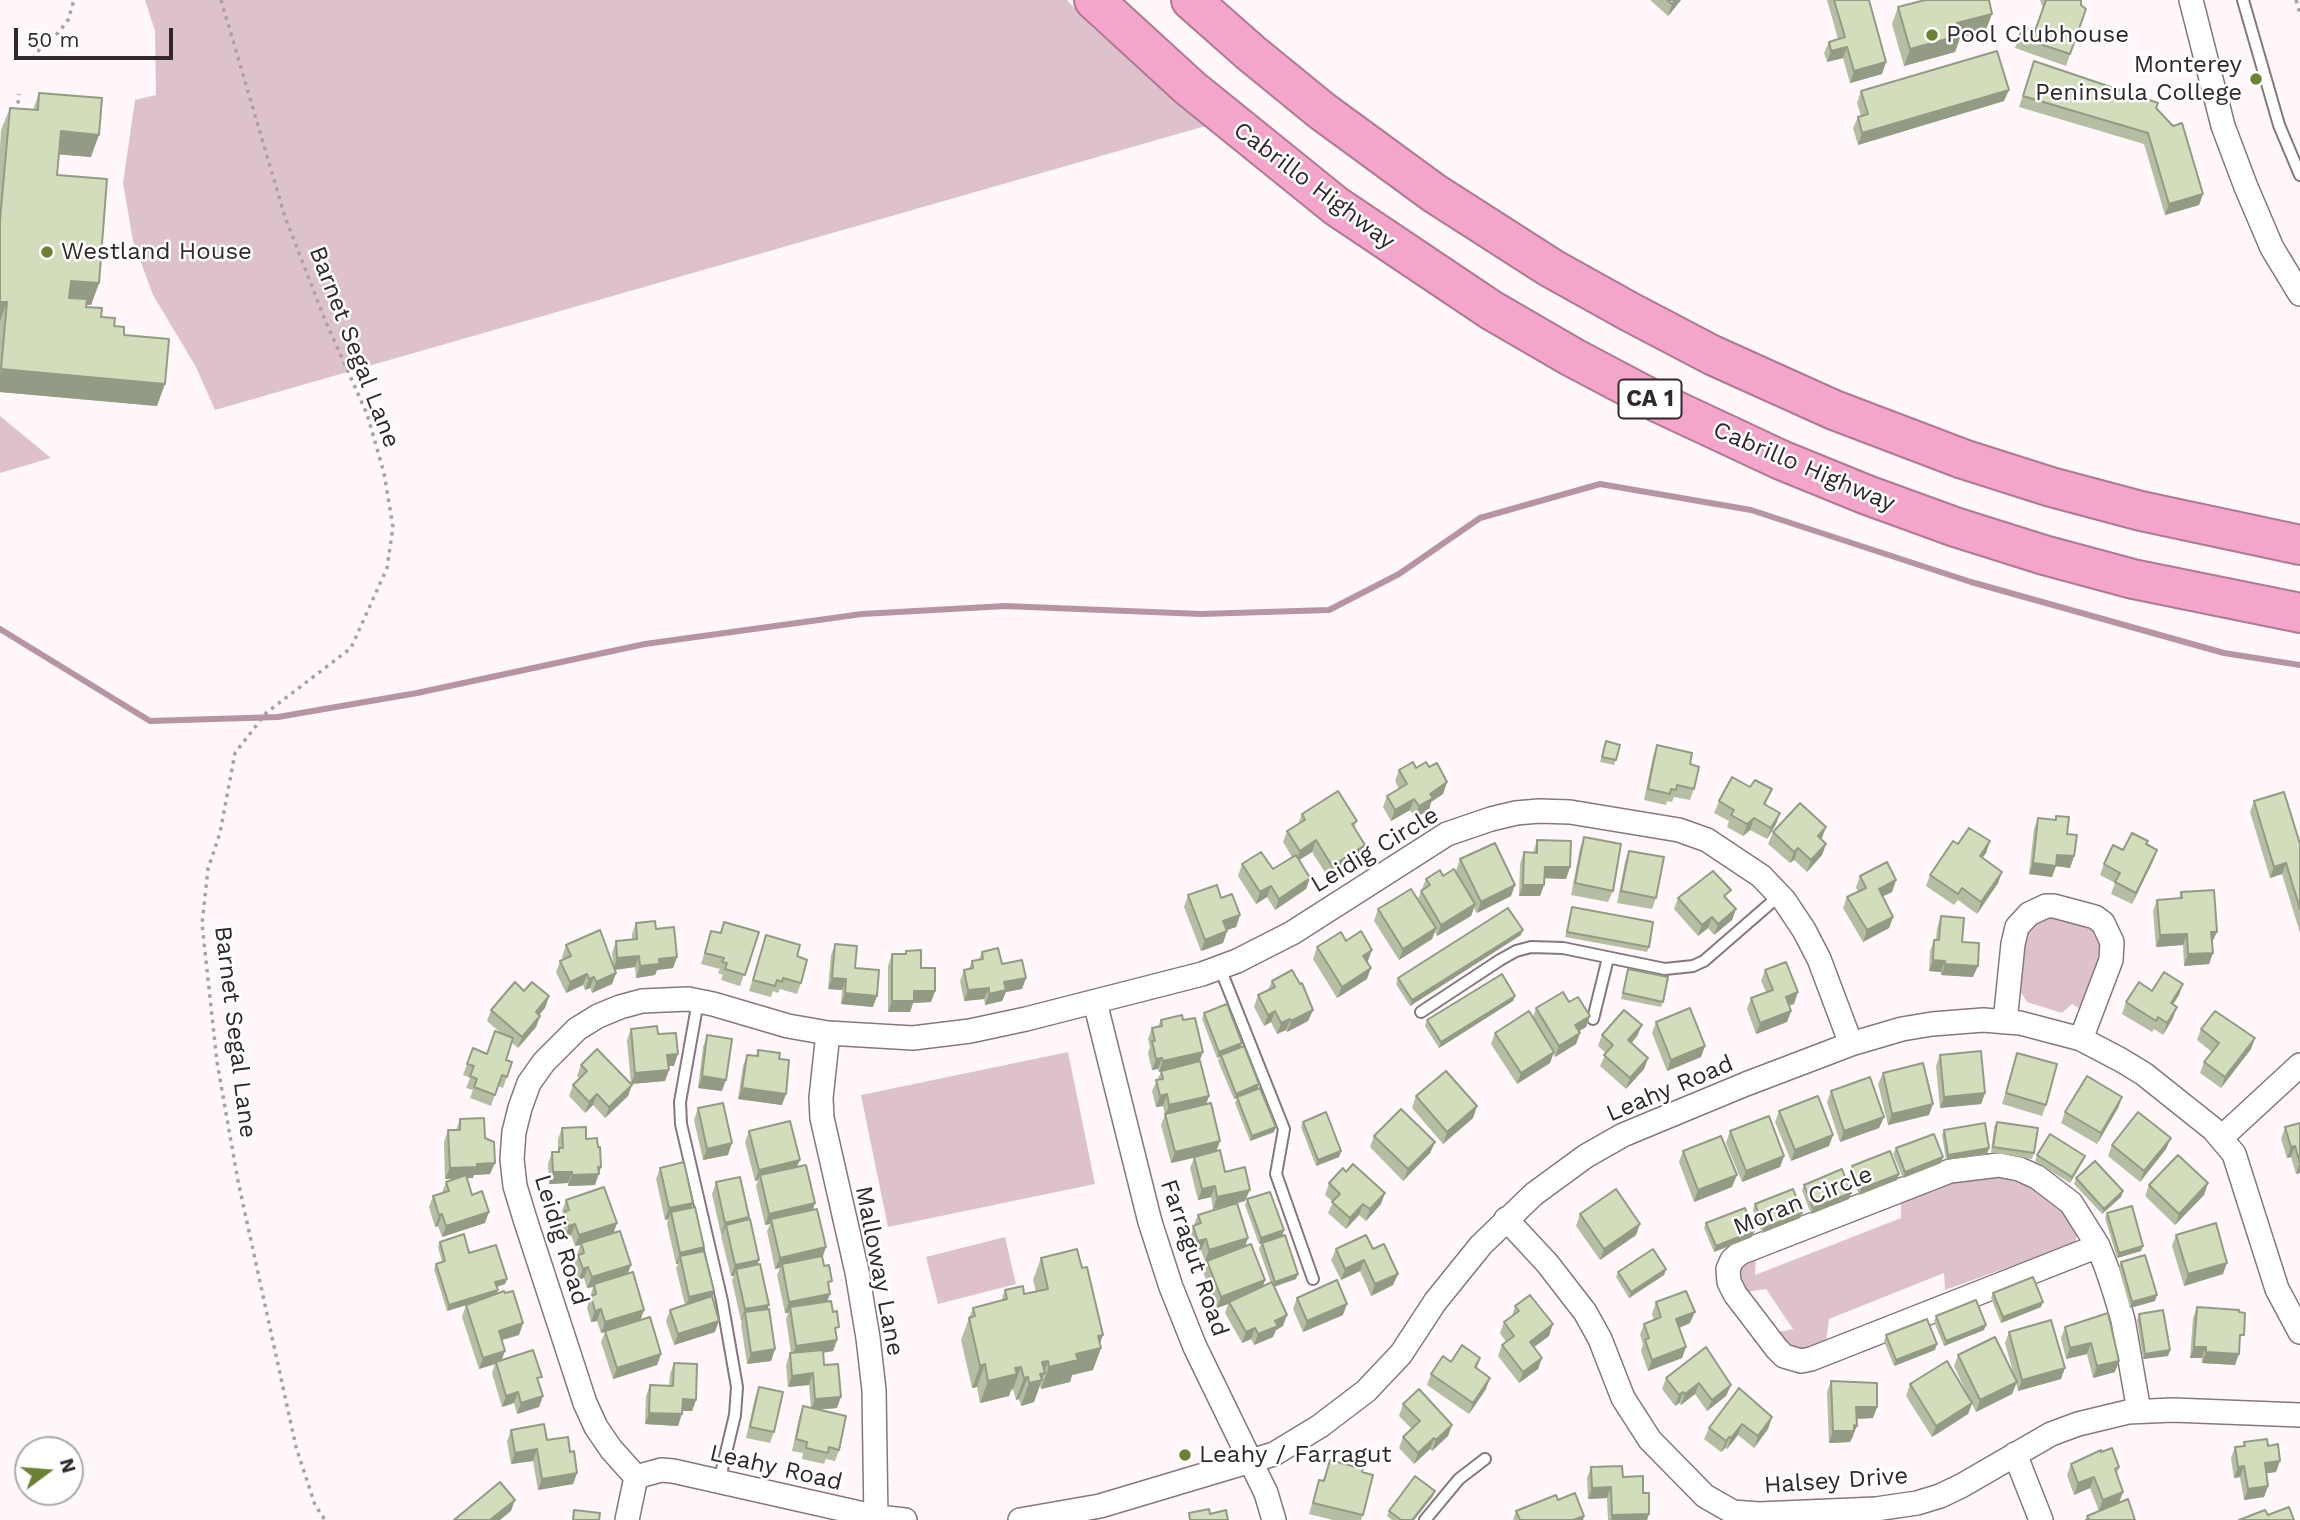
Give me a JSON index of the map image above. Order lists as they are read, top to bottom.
{
  "streets": {
    "highway": ["Cabrillo Highway", "CA 1"],
    "street": [
      "Leidig Circle",
      "Leahy Road",
      "Moran Circle",
      "Leidig Road",
      "Farragut Road",
      "Malloway Lane",
      "Halsey Drive"
    ],
    "path": ["Barnet Segal Lane"]
  },
  "crossings": [
    ["Leidig Circle", "Leahy Road"],
    ["Leidig Circle", "Leidig Road"],
    ["Leidig Circle", "Farragut Road"],
    ["Leidig Circle", "Malloway Lane"],
    ["Leahy Road", "Leidig Road"],
    ["Leahy Road", "Farragut Road"],
    ["Leahy Road", "Malloway Lane"],
    ["Leahy Road", "Halsey Drive"],
    ["Moran Circle", "Halsey Drive"],
    ["Leidig Road", "Malloway Lane"]
  ],
  "places": [
    "Pool Clubhouse",
    "Monterey Peninsula College",
    "Westland House",
    "Leahy / Farragut"
  ],
  "scale_bar": "50 m",
  "north": "right"
}
